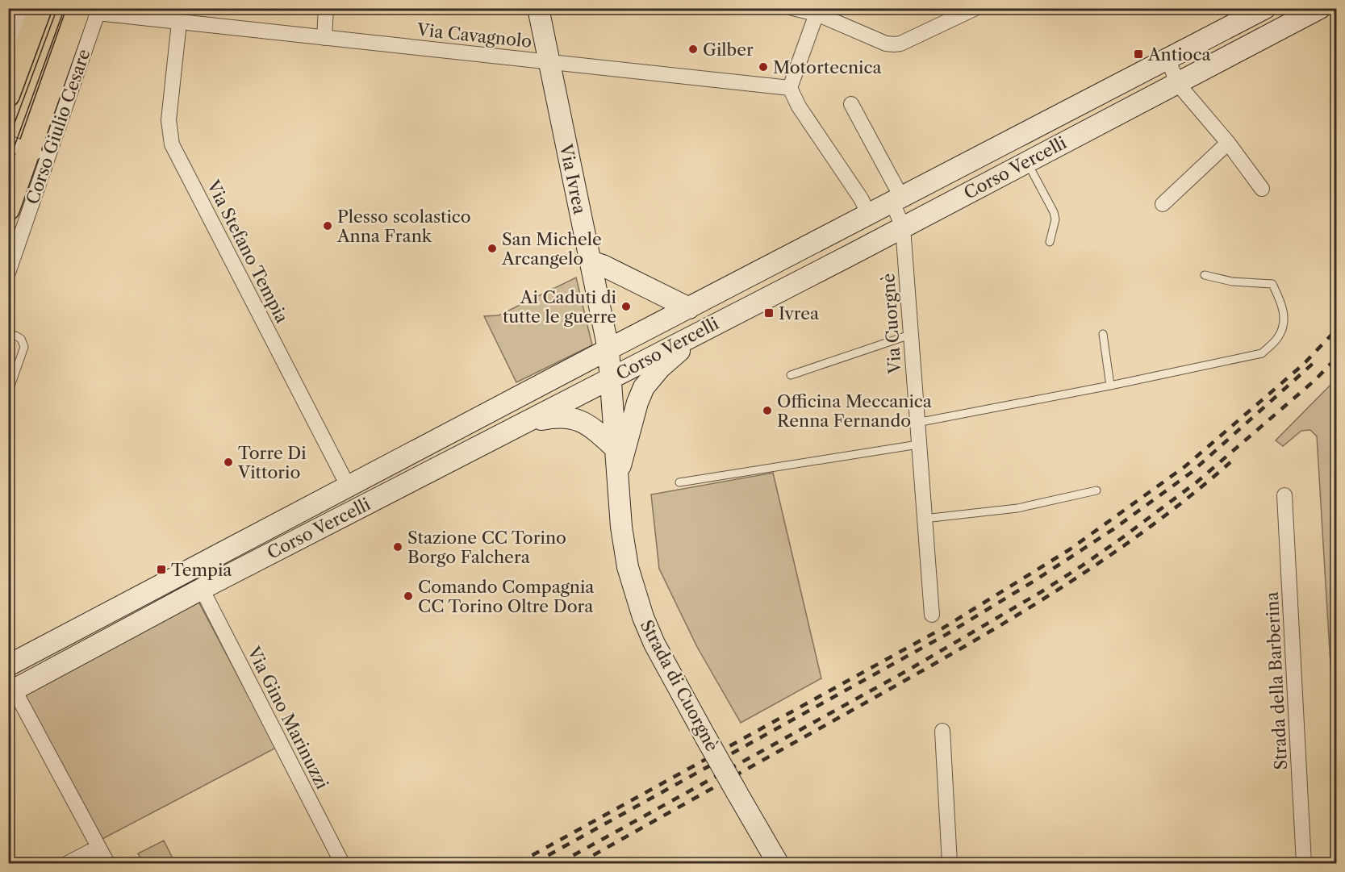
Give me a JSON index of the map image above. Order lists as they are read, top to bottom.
{
  "streets": {
    "main road": [
      "Corso Giulio Cesare",
      "Corso Vercelli",
      "Via Ivrea",
      "Strada di Cuorgnè"
    ],
    "street": [
      "Via Cavagnolo",
      "Via Stefano Tempia",
      "Via Cuorgnè",
      "Strada della Barberina",
      "Via Gino Marinuzzi"
    ]
  },
  "crossings": [
    ["Via Cavagnolo", "Corso Giulio Cesare"],
    ["Via Cavagnolo", "Via Ivrea"],
    ["Via Cavagnolo", "Via Stefano Tempia"],
    ["Corso Vercelli", "Via Ivrea"],
    ["Corso Vercelli", "Via Stefano Tempia"],
    ["Corso Vercelli", "Via Cuorgnè"],
    ["Corso Vercelli", "Strada di Cuorgnè"],
    ["Corso Vercelli", "Via Gino Marinuzzi"],
    ["Via Ivrea", "Strada di Cuorgnè"]
  ],
  "places": {
    "other": [
      "Gilber",
      "Motortecnica",
      "Plesso scolastico Anna Frank",
      "San Michele Arcangelo",
      "Ai Caduti di tutte le guerre",
      "Officina Meccanica Renna Fernando",
      "Torre Di Vittorio",
      "Stazione CC Torino Borgo Falchera",
      "Comando Compagnia CC Torino Oltre Dora"
    ],
    "transit": ["Antioca", "Ivrea", "Tempia"]
  }
}
